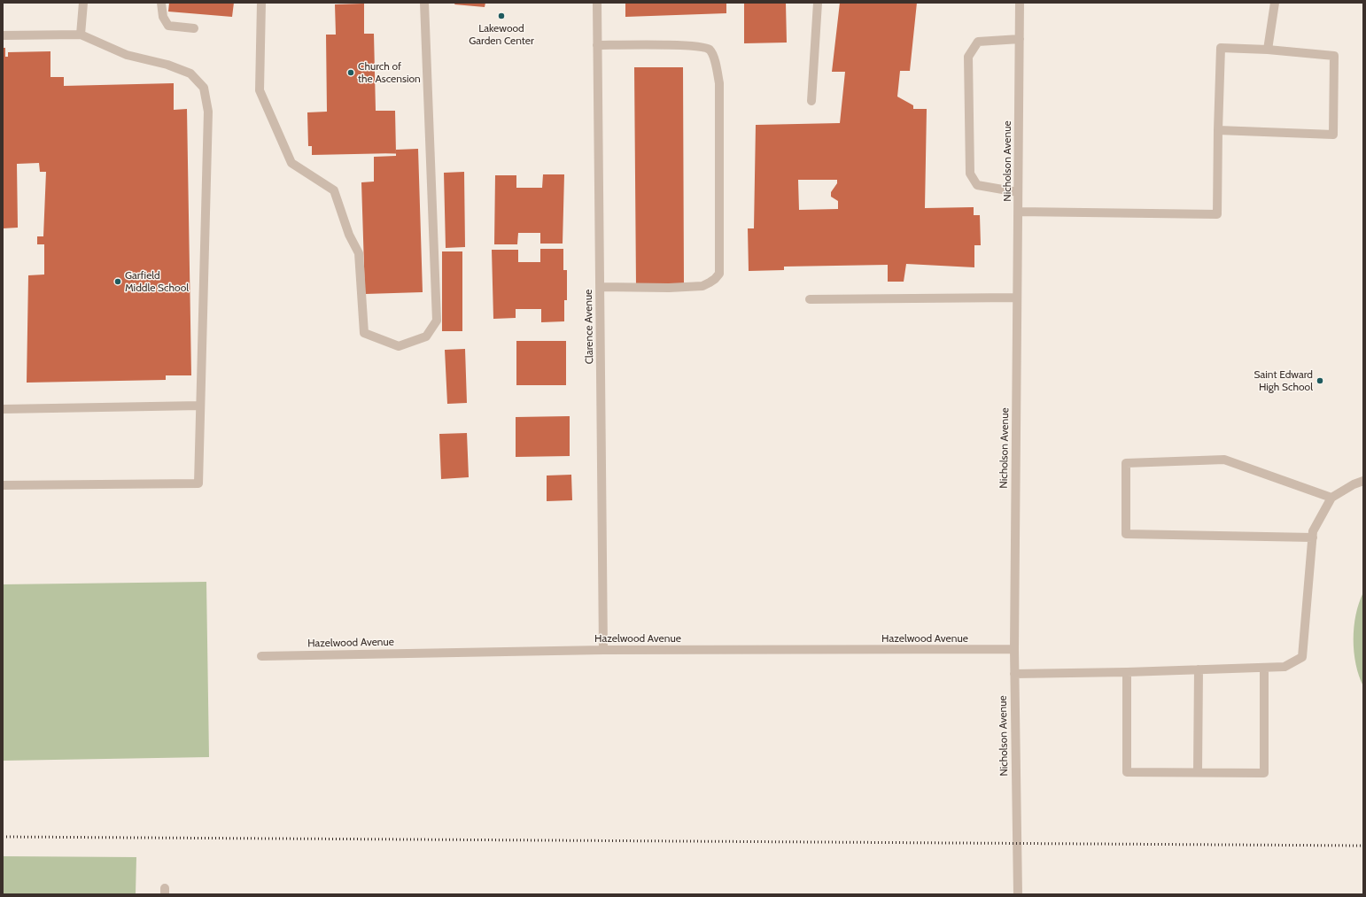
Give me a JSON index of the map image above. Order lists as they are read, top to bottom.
{
  "streets": {
    "street": ["Nicholson Avenue", "Clarence Avenue", "Hazelwood Avenue"]
  },
  "crossings": [
    ["Nicholson Avenue", "Hazelwood Avenue"],
    ["Clarence Avenue", "Hazelwood Avenue"]
  ],
  "places": [
    "Lakewood Garden Center",
    "Church of the Ascension",
    "Garfield Middle School",
    "Saint Edward High School"
  ]
}
